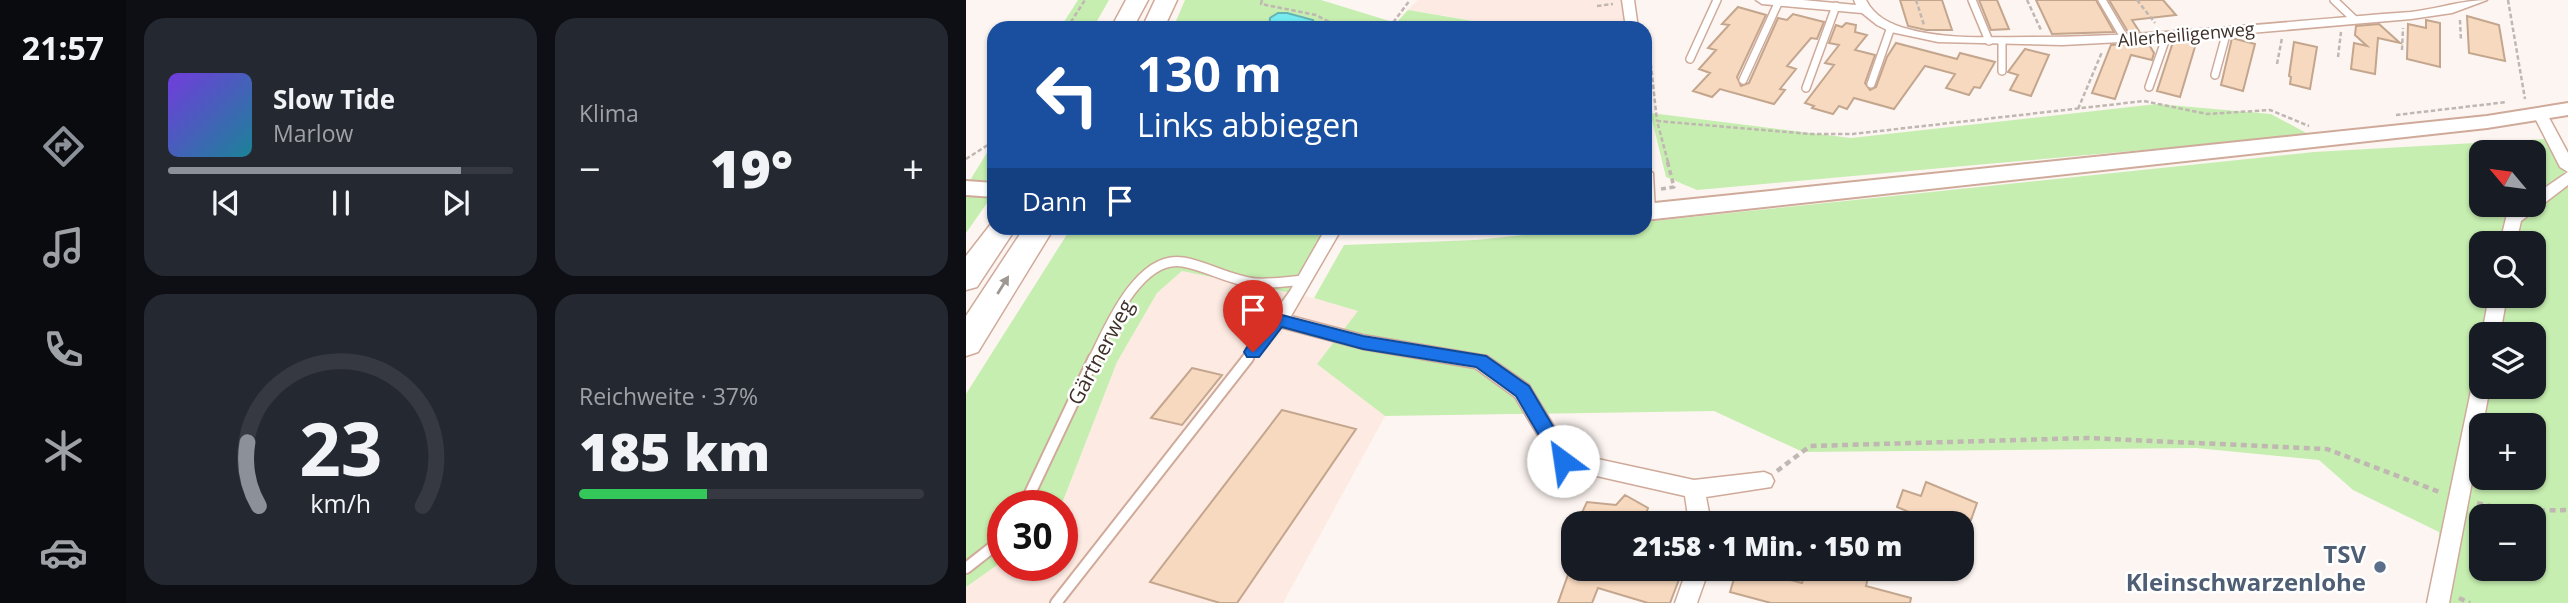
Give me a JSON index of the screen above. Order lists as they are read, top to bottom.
{
  "streets": {
    "street": ["Allerheiligenweg"],
    "lane": ["Gärtnerweg"]
  },
  "places": ["TSV Kleinschwarzenlohe"],
  "north": "top left",
  "page": {
    "tabs": "21:57",
    "tile": [
      "Klima",
      ["Reichweite · 37%", "185 km"]
    ],
    "turn": ["130 m", "Links abbiegen"],
    "song": ["Slow Tide", "Marlow"],
    "heat": ["−", "19°", "+"],
    "map_buttons": ["+", "−"],
    "then": "Dann",
    "limit": "30",
    "trip": "21:58 · 1 Min. · 150 m",
    "gauge": ["23", "km/h"]
  }
}
